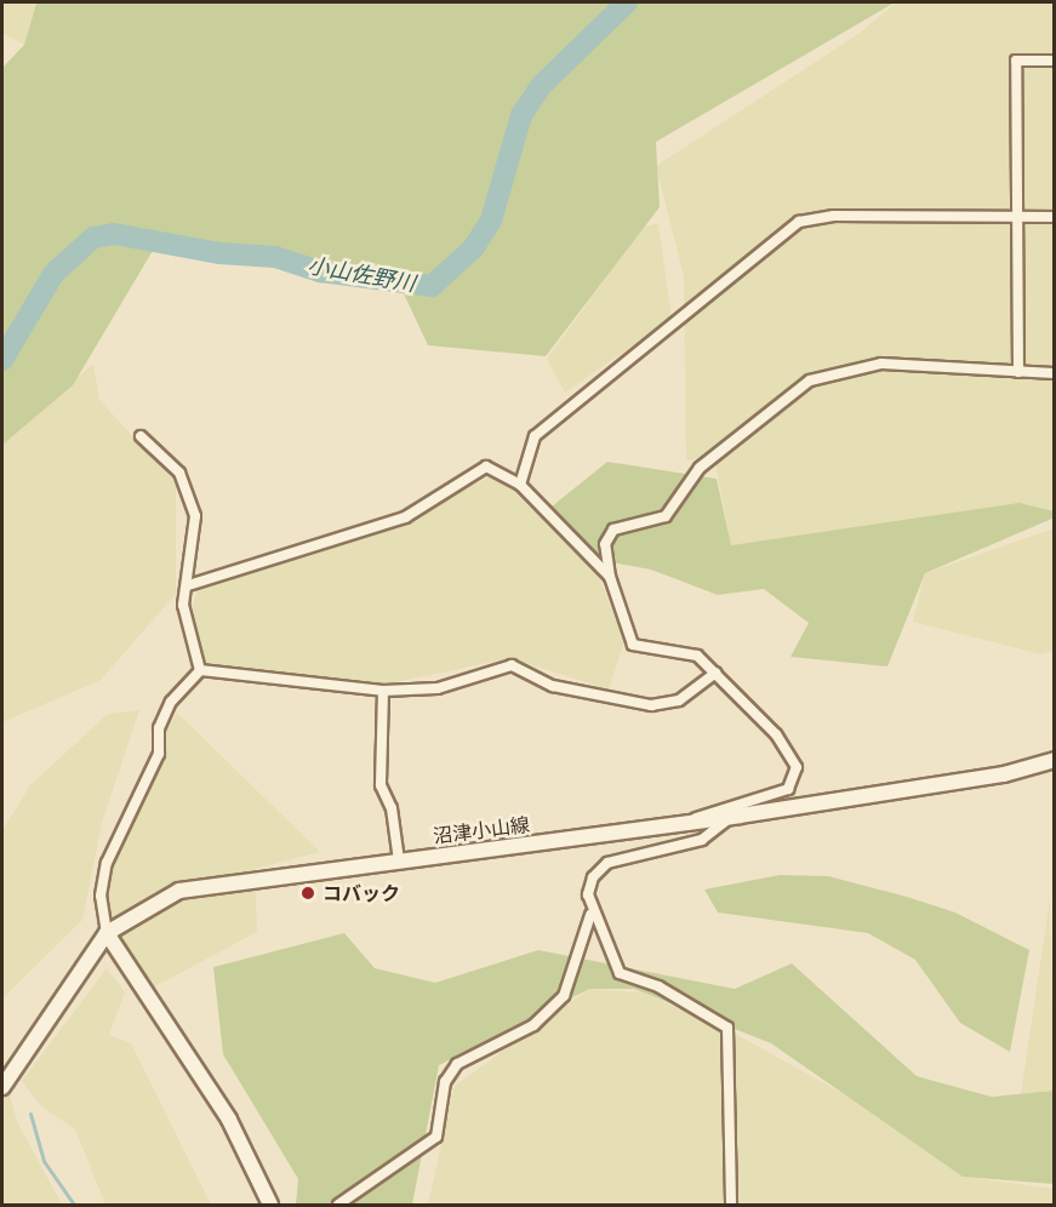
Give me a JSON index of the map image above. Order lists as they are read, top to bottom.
{
  "streets": {
    "main road": ["沼津小山線"]
  },
  "water": ["小山佐野川"],
  "places": ["コバック"]
}
